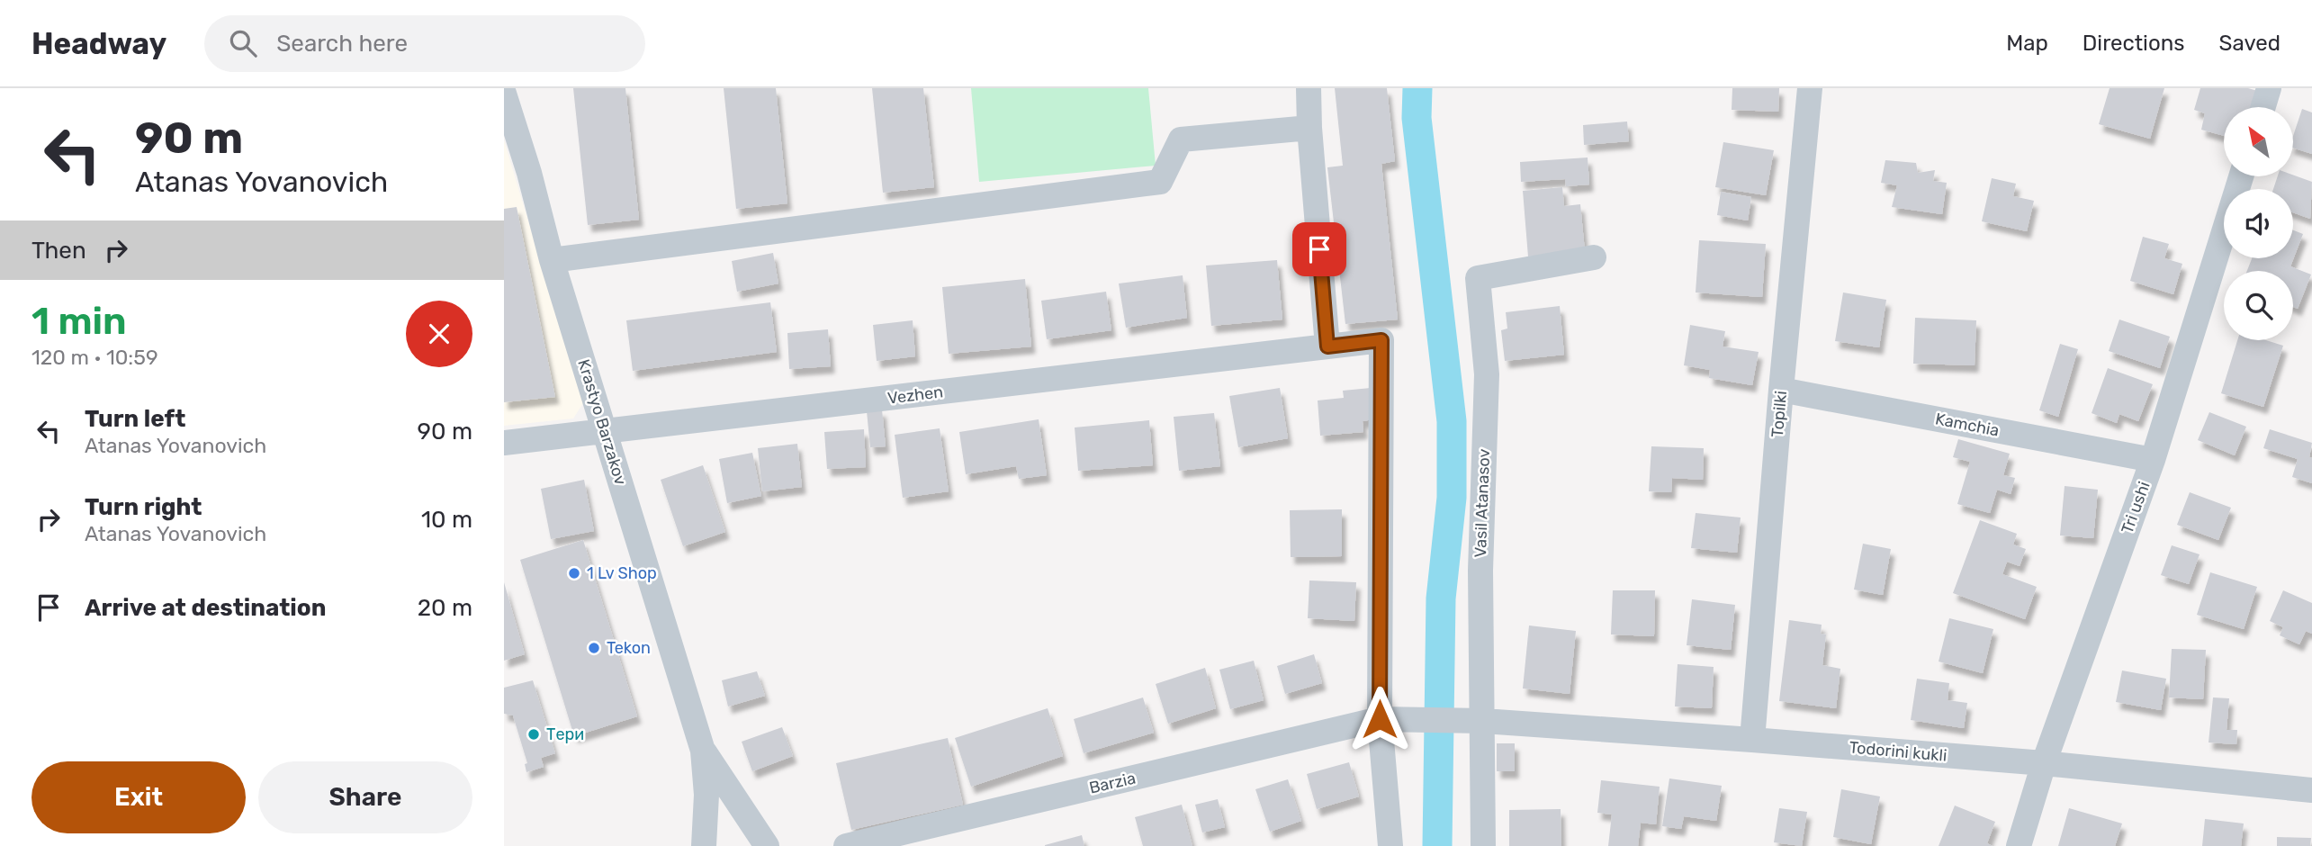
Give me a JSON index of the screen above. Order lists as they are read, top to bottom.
{
  "streets": {
    "street": [
      "Vezhen",
      "Topilki",
      "Krastyo Barzakov",
      "Kamchia",
      "Vasil Atanasov",
      "Tri ushi",
      "Todorini kukli",
      "Barzia"
    ]
  },
  "crossings": [
    ["Vezhen", "Krastyo Barzakov"],
    ["Vezhen", "Barzia"],
    ["Topilki", "Kamchia"],
    ["Topilki", "Todorini kukli"],
    ["Kamchia", "Tri ushi"],
    ["Vasil Atanasov", "Todorini kukli"],
    ["Vasil Atanasov", "Barzia"],
    ["Tri ushi", "Todorini kukli"],
    ["Todorini kukli", "Barzia"]
  ],
  "places": ["1 Lv Shop", "Tekon", "Тери"],
  "north": "top left",
  "page": {
    "header": "Headway",
    "search": "Search here",
    "nav": ["Map", "Directions", "Saved"],
    "turn": ["90 m", "Atanas Yovanovich"],
    "then": "Then",
    "heading": ["1 min", "120 m · 10:59"],
    "list": [
      {
        "name": "Turn left",
        "note": "Atanas Yovanovich",
        "value": "90 m"
      },
      {
        "name": "Turn right",
        "note": "Atanas Yovanovich",
        "value": "10 m"
      },
      {
        "name": "Arrive at destination",
        "value": "20 m"
      }
    ],
    "buttons": ["Exit", "Share"]
  }
}
